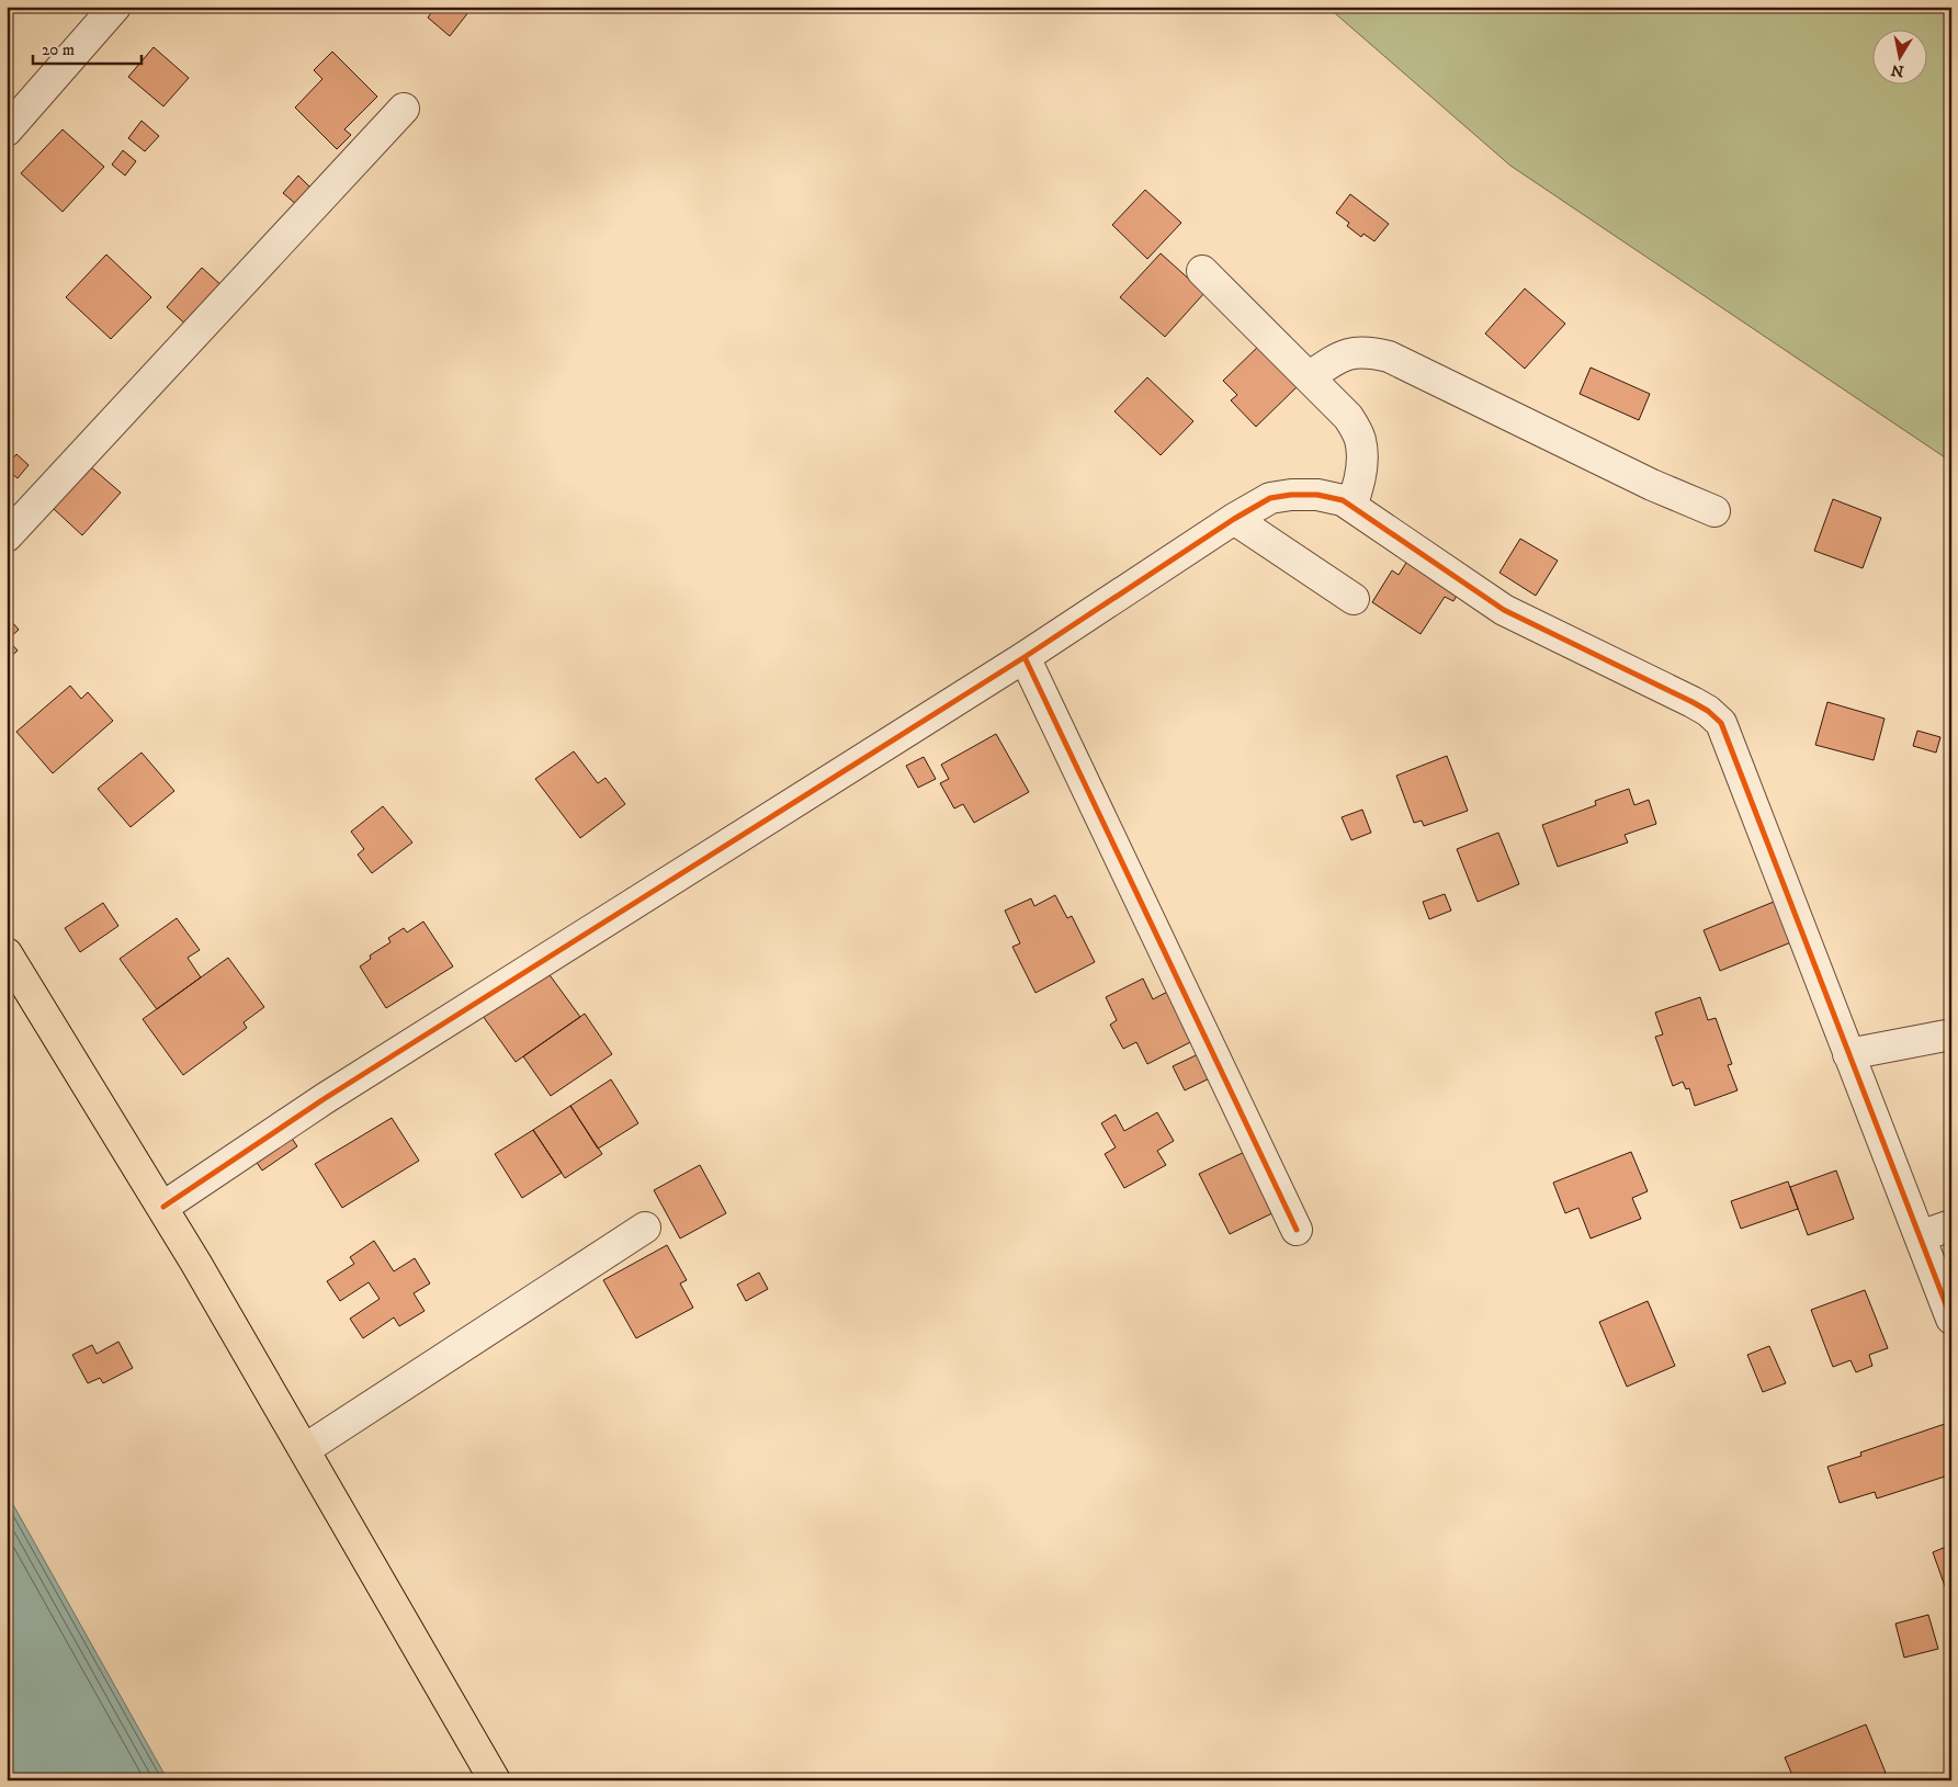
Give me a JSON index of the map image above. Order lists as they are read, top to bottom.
{
  "scale_bar": "20 m",
  "north": "bottom"
}
